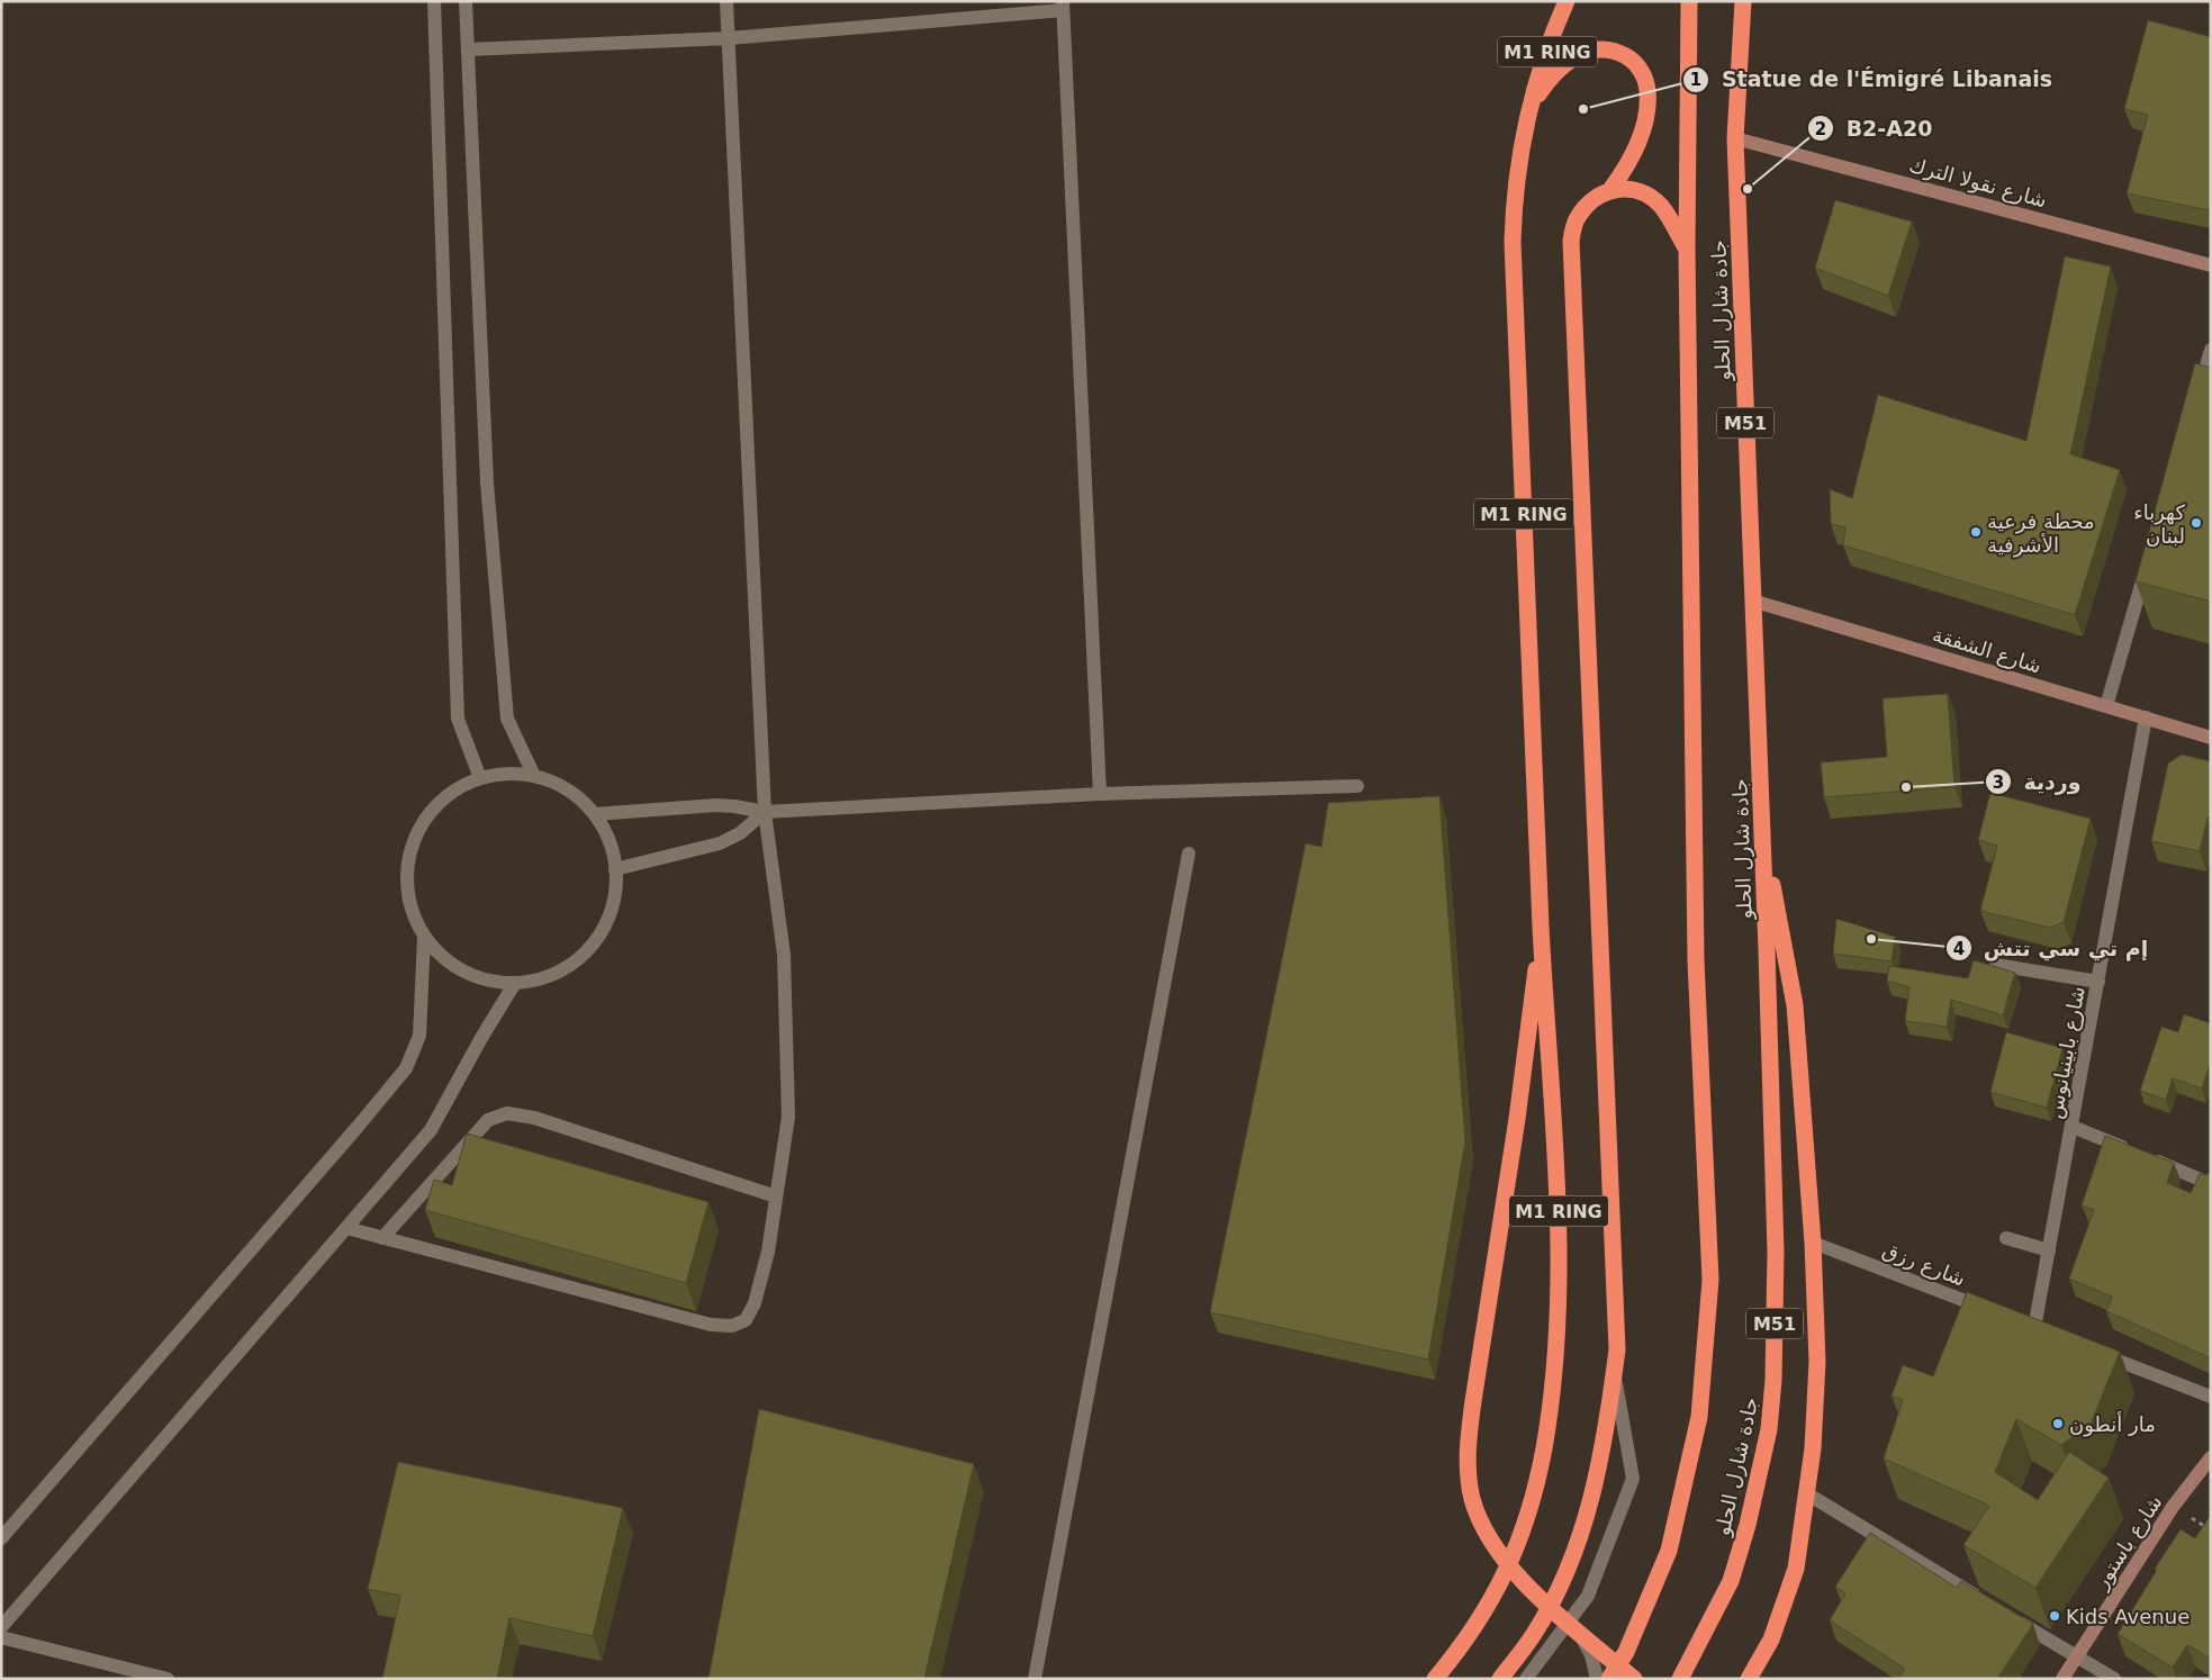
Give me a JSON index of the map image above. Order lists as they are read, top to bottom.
{
  "streets": {
    "highway": ["M1 RING", "جادة شارل الحلو", "M51"],
    "street": [
      "شارع نقولا الترك",
      "شارع الشفقة",
      "شارع بابينيانوس",
      "شارع رزق",
      "شارع باستور"
    ]
  },
  "crossings": [
    ["شارع نقولا الترك", "جادة شارل الحلو"],
    ["جادة شارل الحلو", "شارع الشفقة"],
    ["شارع الشفقة", "شارع بابينيانوس"]
  ],
  "places": [
    "Statue de l'Émigré Libanais",
    "B2-A20",
    "كهرباء لبنان",
    "محطة فرعية الأشرفية",
    "وردية",
    "إم تي سي تتش",
    "مار أنطون",
    "Kids Avenue"
  ]
}
